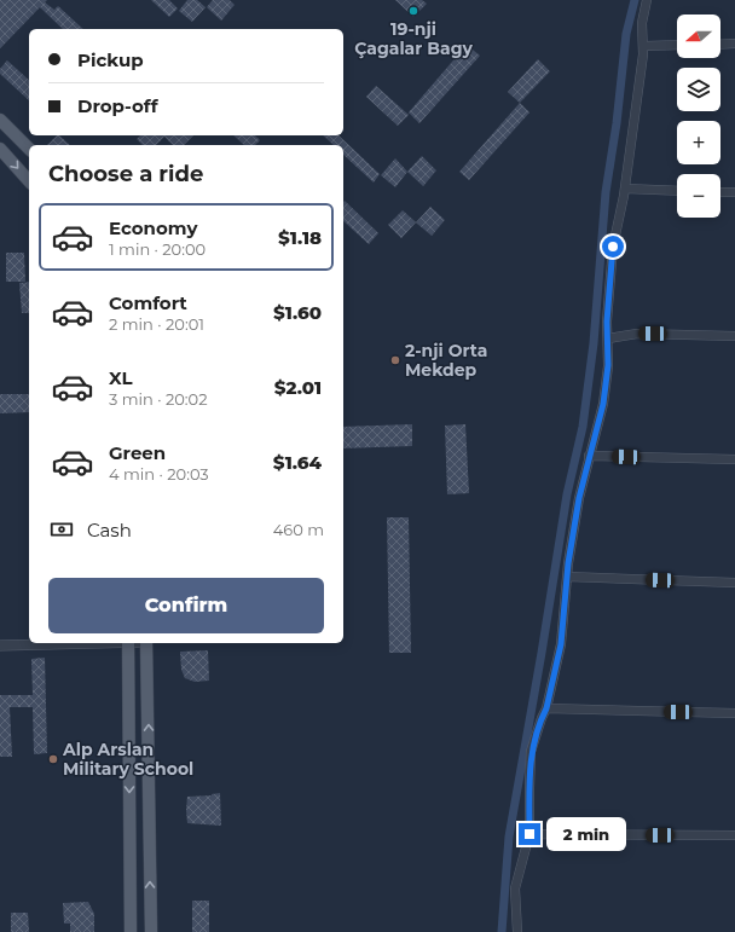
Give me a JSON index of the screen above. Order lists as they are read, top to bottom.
{
  "places": ["19-nji Çagalar Bagy", "2-nji Orta Mekdep", "Alp Arslan Military School"],
  "north": "left",
  "page": {
    "map_buttons": ["+", "−"],
    "banner": ["Pickup", "Drop-off"],
    "heading": "Choose a ride",
    "list": [
      {
        "name": "Economy",
        "note": "1 min · 20:00",
        "value": "$1.18"
      },
      {
        "name": "Comfort",
        "note": "2 min · 20:01",
        "value": "$1.60"
      },
      {
        "name": "XL",
        "note": "3 min · 20:02",
        "value": "$2.01"
      },
      {
        "name": "Green",
        "note": "4 min · 20:03",
        "value": "$1.64"
      }
    ],
    "pay": ["Cash", "460 m"],
    "buttons": "Confirm",
    "bubble": "2 min"
  }
}
